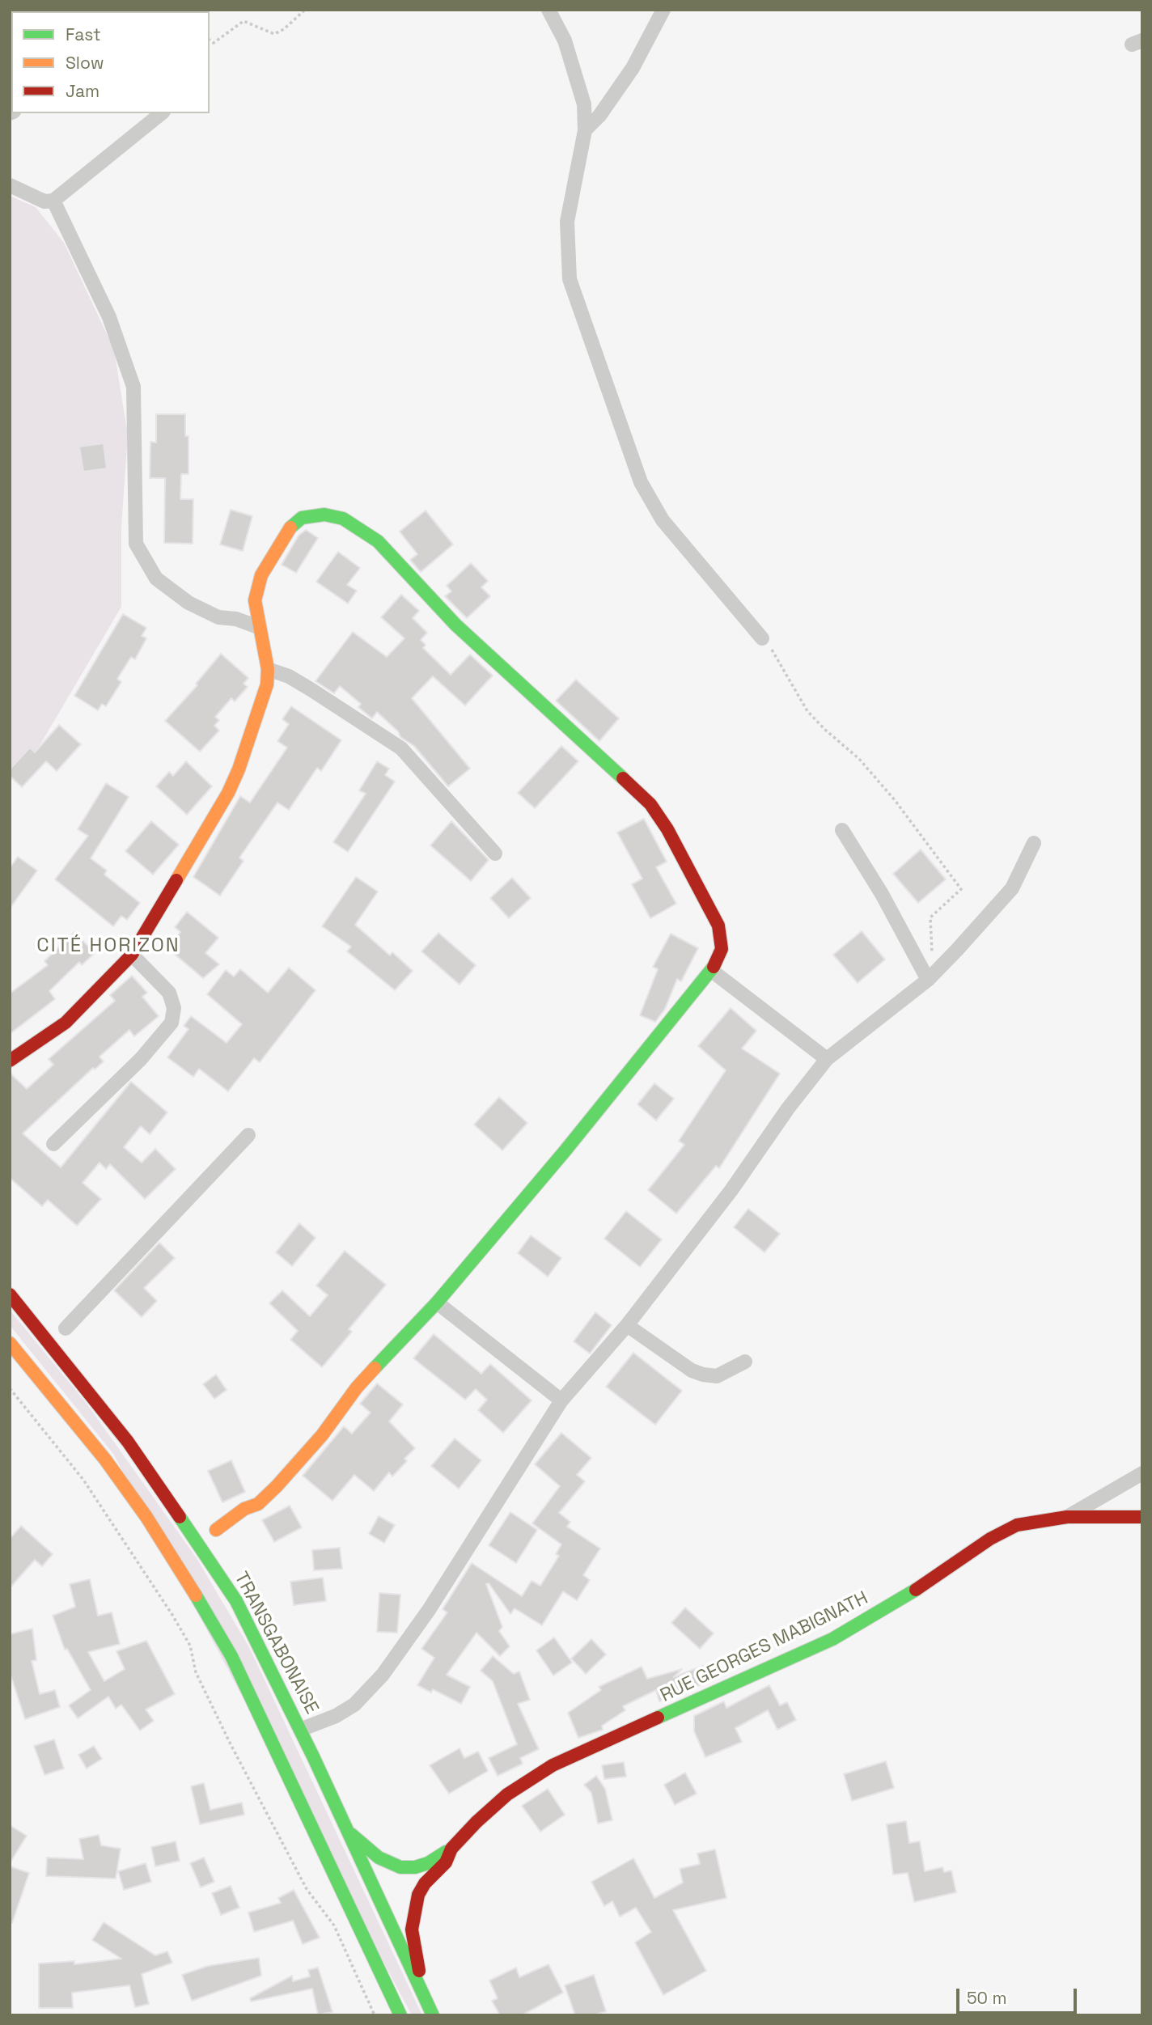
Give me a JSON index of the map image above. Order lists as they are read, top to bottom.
{
  "streets": {
    "main road": ["TRANSGABONAISE", "RUE GEORGES MABIGNATH"]
  },
  "districts": ["CITÉ HORIZON"],
  "legend": ["Fast", "Slow", "Jam"],
  "scale_bar": "50 m"
}
